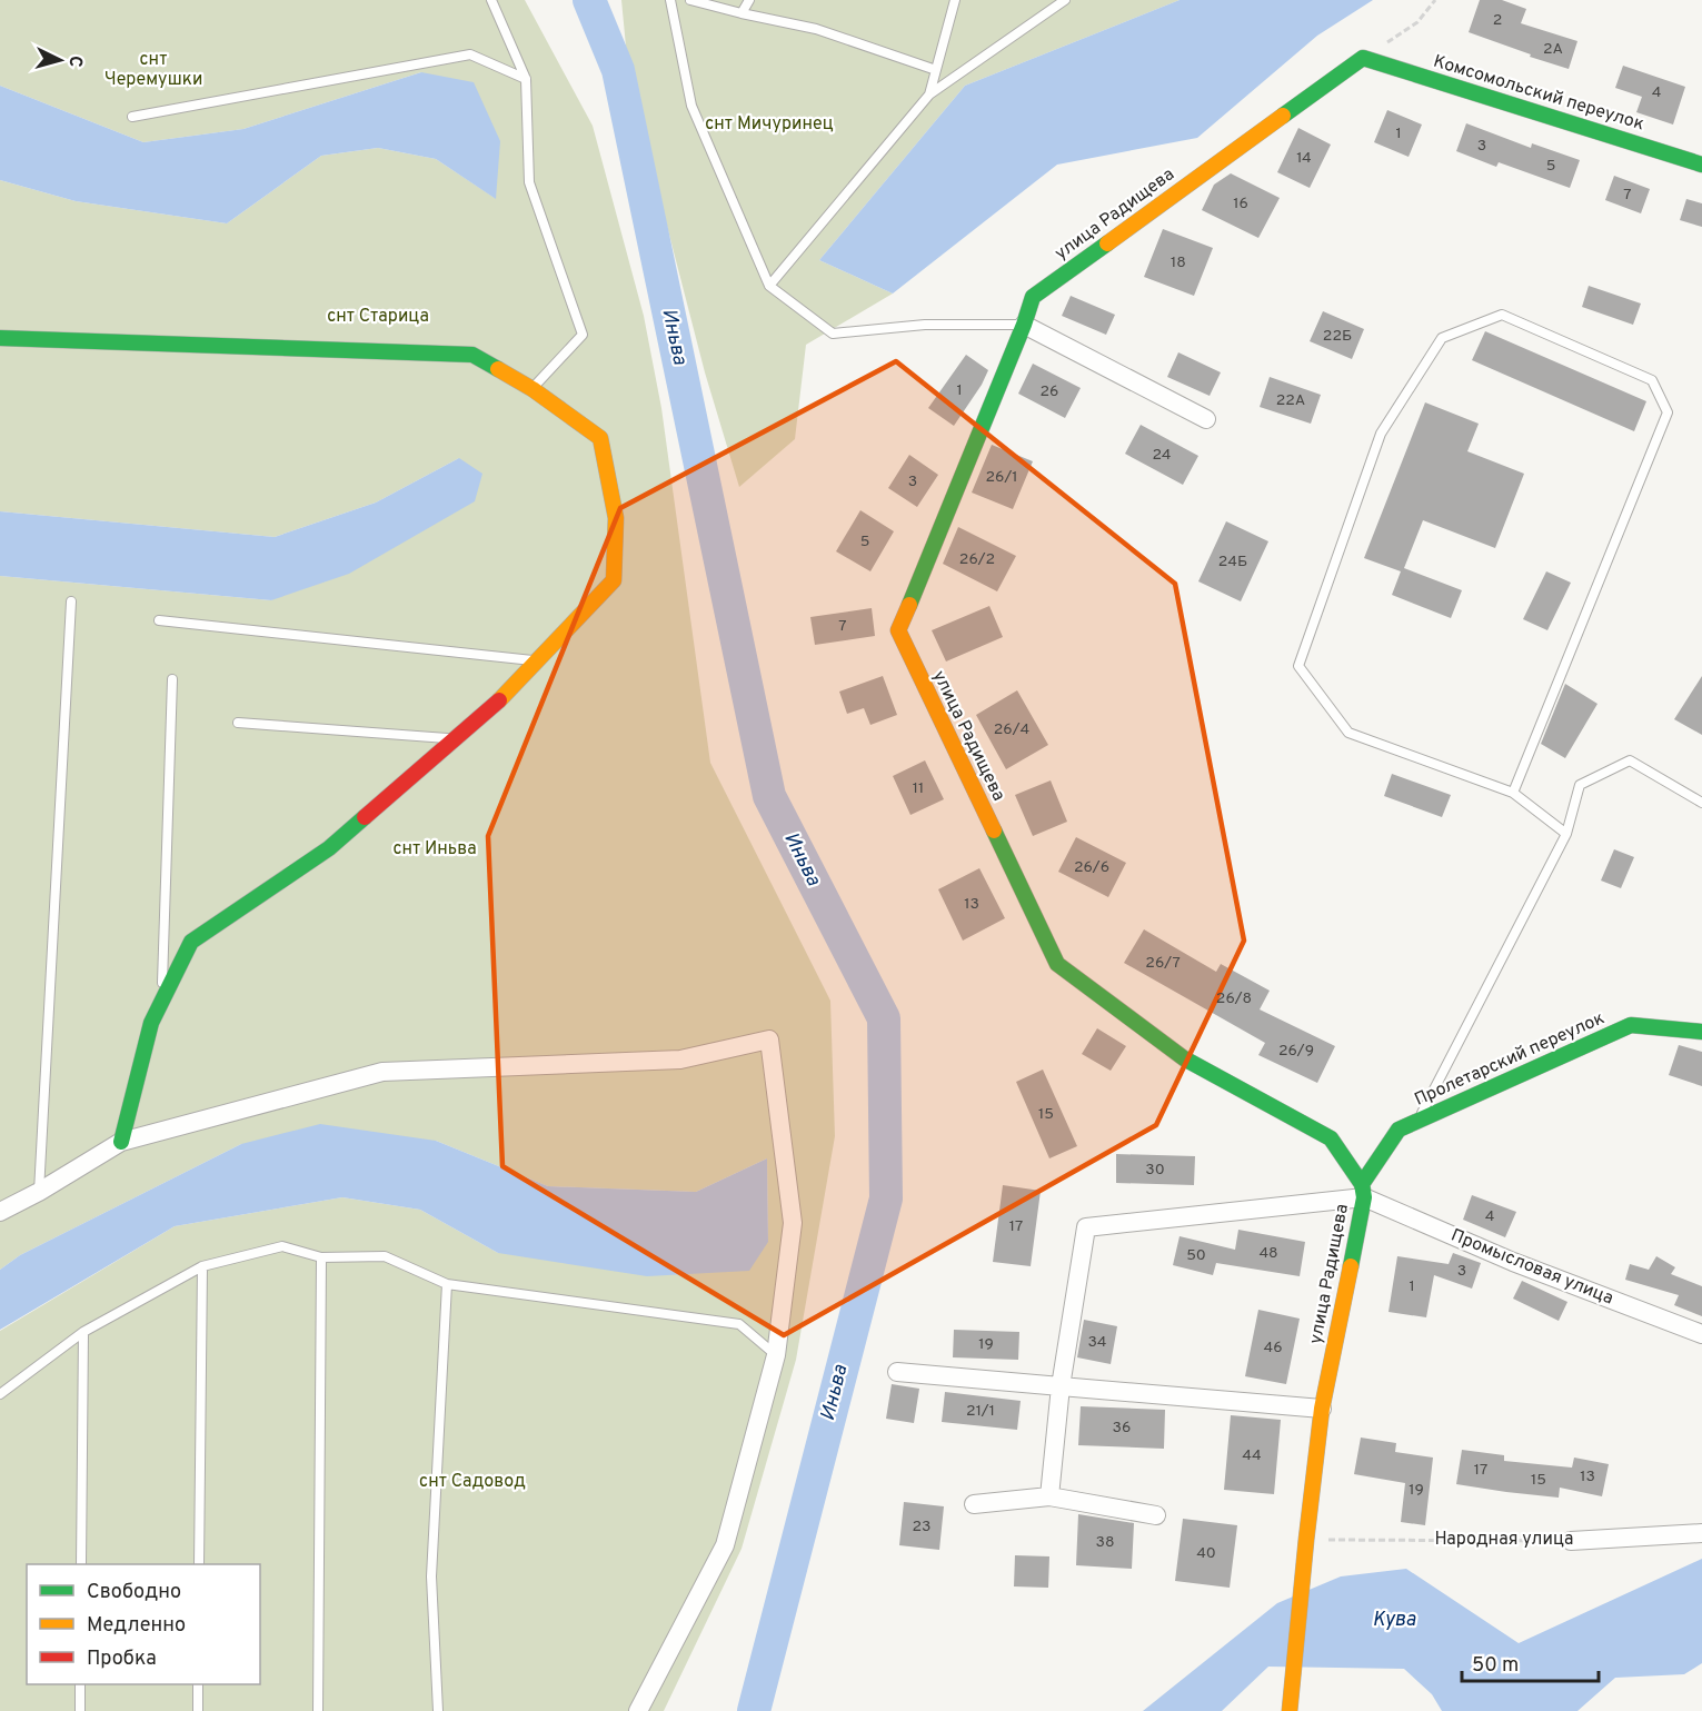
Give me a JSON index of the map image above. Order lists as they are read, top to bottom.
{
  "streets": {
    "street": [
      "Комсомольский переулок",
      "улица Радищева",
      "Пролетарский переулок",
      "Промысловая улица",
      "Народная улица"
    ]
  },
  "crossings": [
    ["Комсомольский переулок", "улица Радищева"],
    ["улица Радищева", "Пролетарский переулок"],
    ["улица Радищева", "Промысловая улица"],
    ["улица Радищева", "Народная улица"],
    ["Пролетарский переулок", "Промысловая улица"]
  ],
  "water": ["Иньва", "Кува"],
  "parks": [
    "снт Черемушки",
    "снт Мичуринец",
    "снт Старица",
    "снт Иньва",
    "снт Садовод"
  ],
  "house_numbers": [
    "2",
    "2А",
    "4",
    "1",
    "3",
    "14",
    "5",
    "7",
    "16",
    "18",
    "22Б",
    "1",
    "26",
    "22А",
    "24",
    "26/1",
    "3",
    "5",
    "26/2",
    "24Б",
    "7",
    "26/4",
    "11",
    "26/6",
    "13",
    "26/7",
    "26/8",
    "26/9",
    "15",
    "30",
    "4",
    "17",
    "48",
    "50",
    "3",
    "1",
    "34",
    "19",
    "46",
    "21/1",
    "36",
    "44",
    "17",
    "13",
    "15",
    "19",
    "23",
    "38",
    "40"
  ],
  "legend": ["Свободно", "Медленно", "Пробка"],
  "scale_bar": "50 m",
  "north": "right"
}
